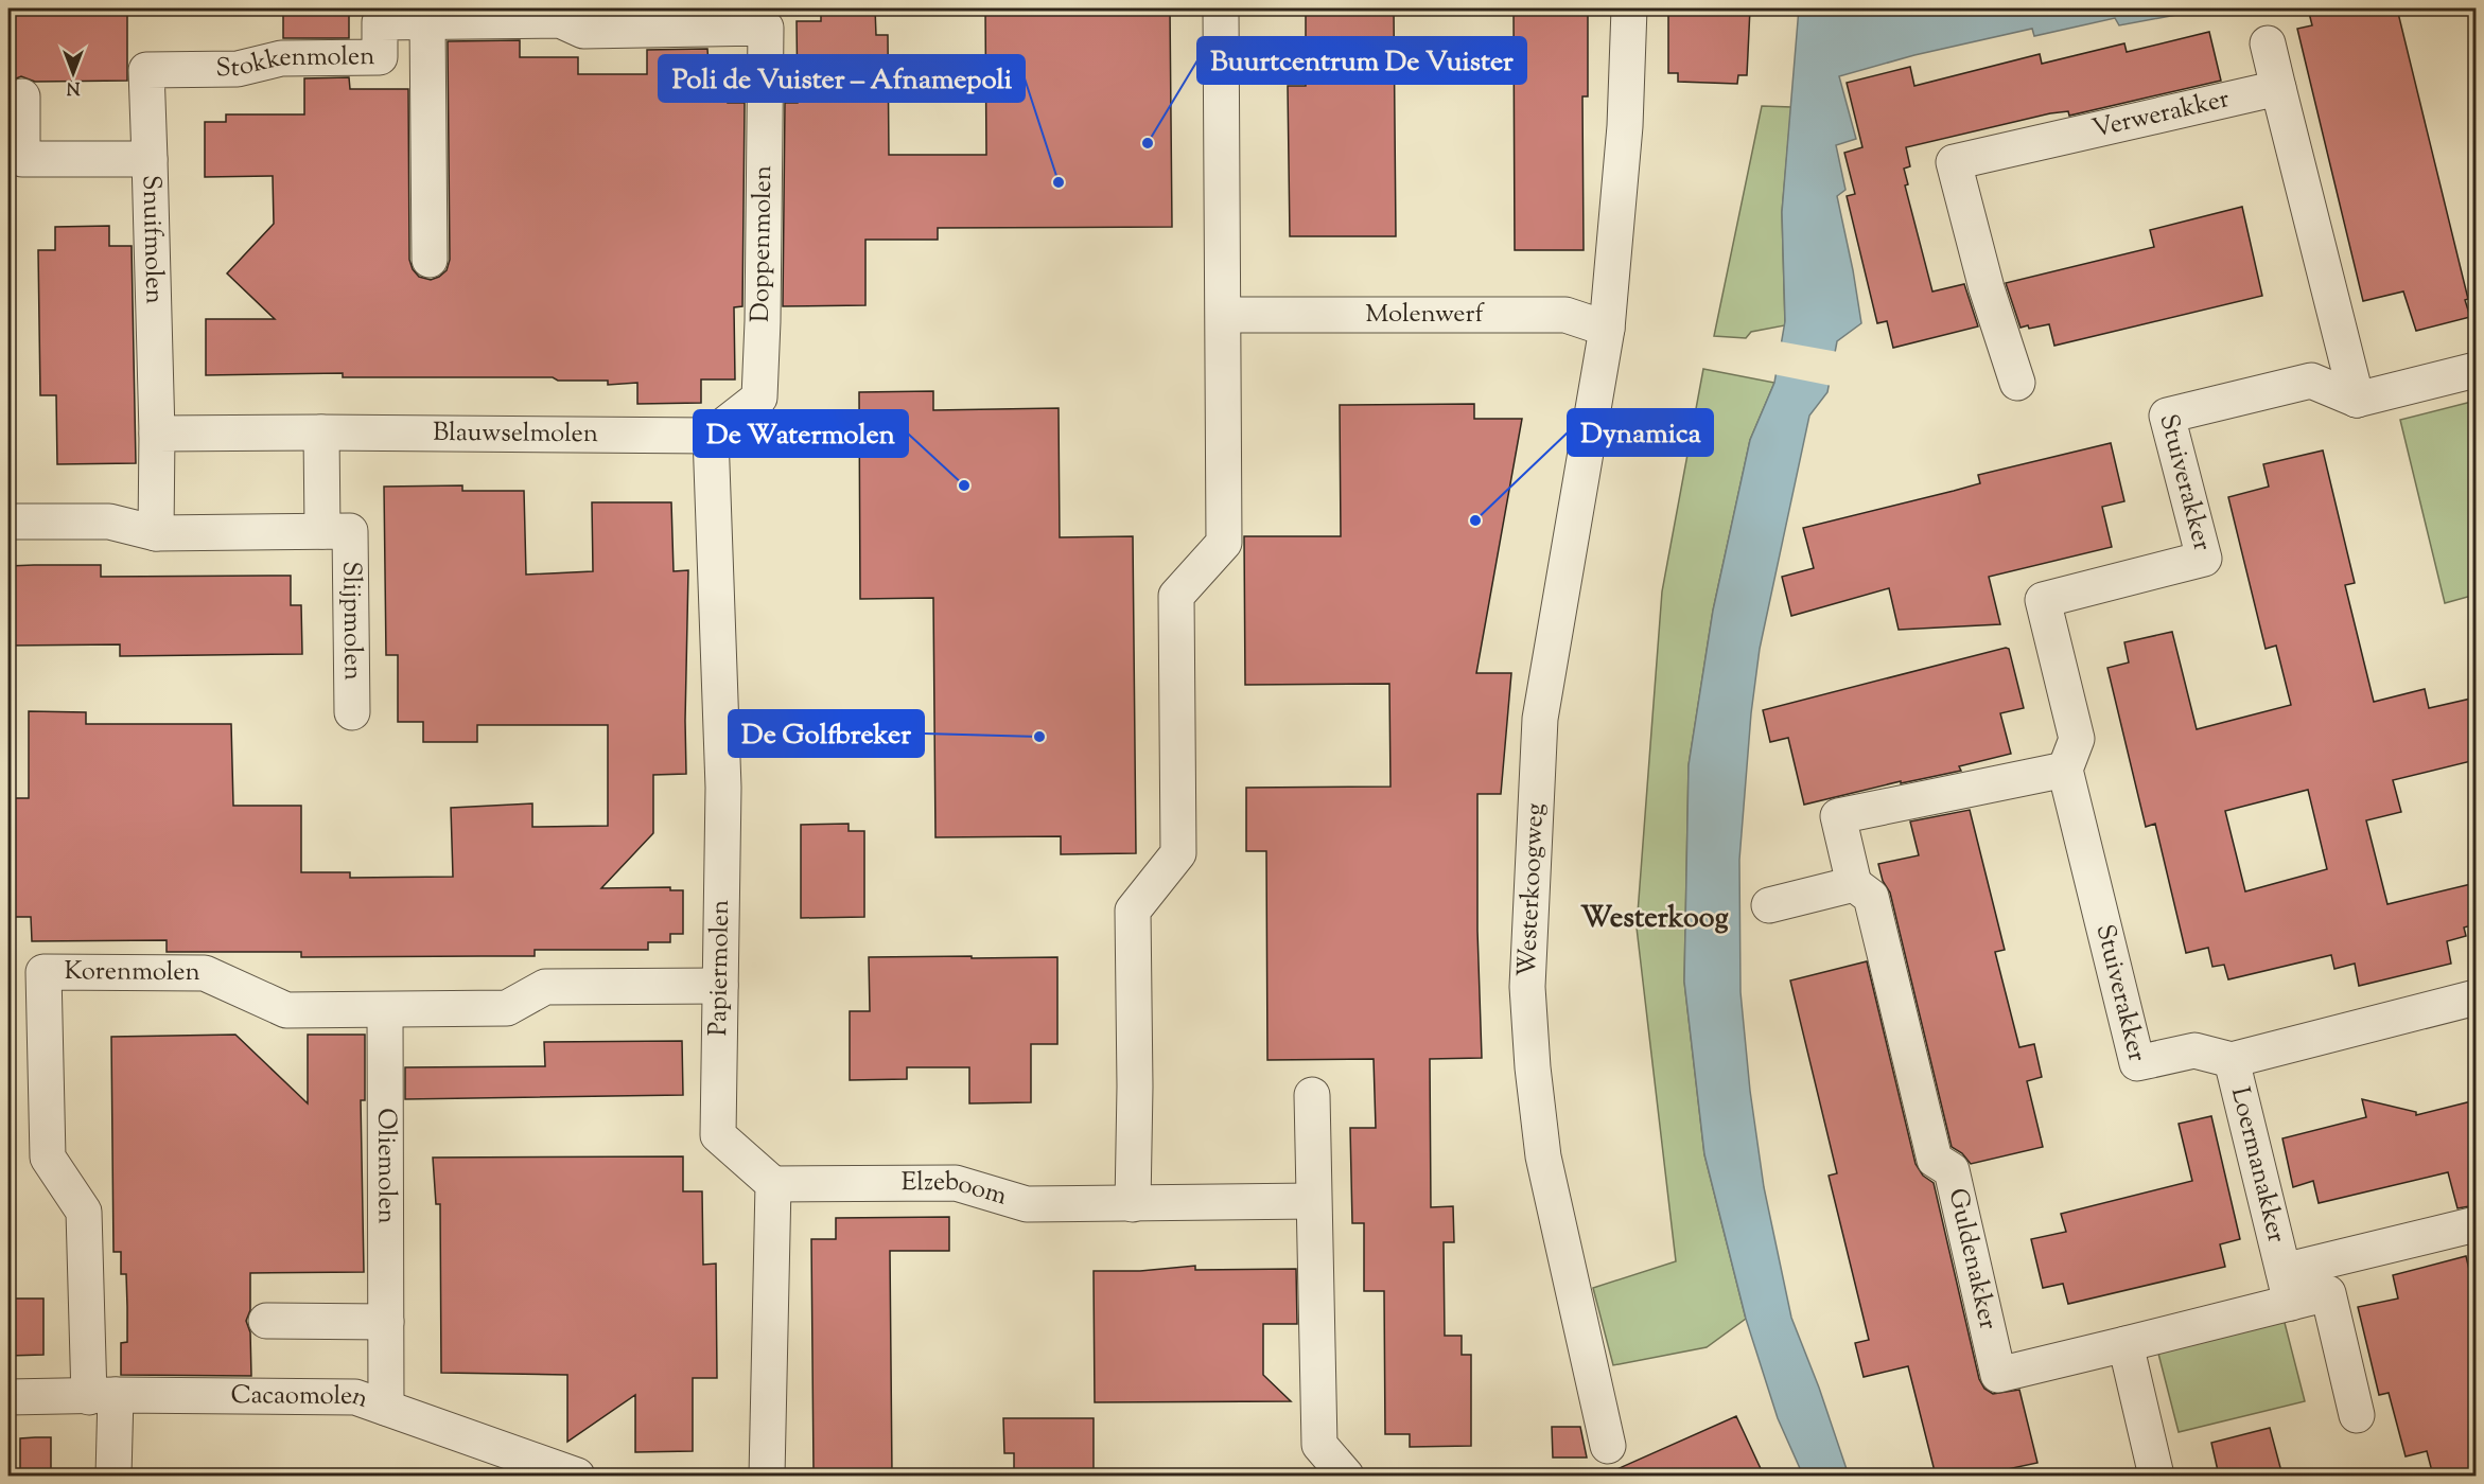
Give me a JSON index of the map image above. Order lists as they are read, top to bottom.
{
  "streets": {
    "street": [
      "Stokkenmolen",
      "Verwerakker",
      "Snuifmolen",
      "Doppenmolen",
      "Molenwerf",
      "Blauwselmolen",
      "Stuiverakker",
      "Slijpmolen",
      "Westerkoogweg",
      "Papiermolen",
      "Korenmolen",
      "Loermanakker",
      "Oliemolen",
      "Elzeboom",
      "Guldenakker",
      "Cacaomolen"
    ]
  },
  "crossings": [
    ["Stokkenmolen", "Snuifmolen"],
    ["Stokkenmolen", "Doppenmolen"],
    ["Snuifmolen", "Blauwselmolen"],
    ["Doppenmolen", "Blauwselmolen"],
    ["Doppenmolen", "Papiermolen"],
    ["Molenwerf", "Westerkoogweg"],
    ["Blauwselmolen", "Papiermolen"],
    ["Stuiverakker", "Loermanakker"],
    ["Papiermolen", "Korenmolen"],
    ["Papiermolen", "Elzeboom"],
    ["Korenmolen", "Oliemolen"],
    ["Korenmolen", "Cacaomolen"],
    ["Loermanakker", "Guldenakker"],
    ["Oliemolen", "Cacaomolen"]
  ],
  "districts": ["Westerkoog"],
  "places": [
    "Buurtcentrum De Vuister",
    "Poli de Vuister – Afnamepoli",
    "De Watermolen",
    "Dynamica",
    "De Golfbreker"
  ],
  "north": "bottom"
}
